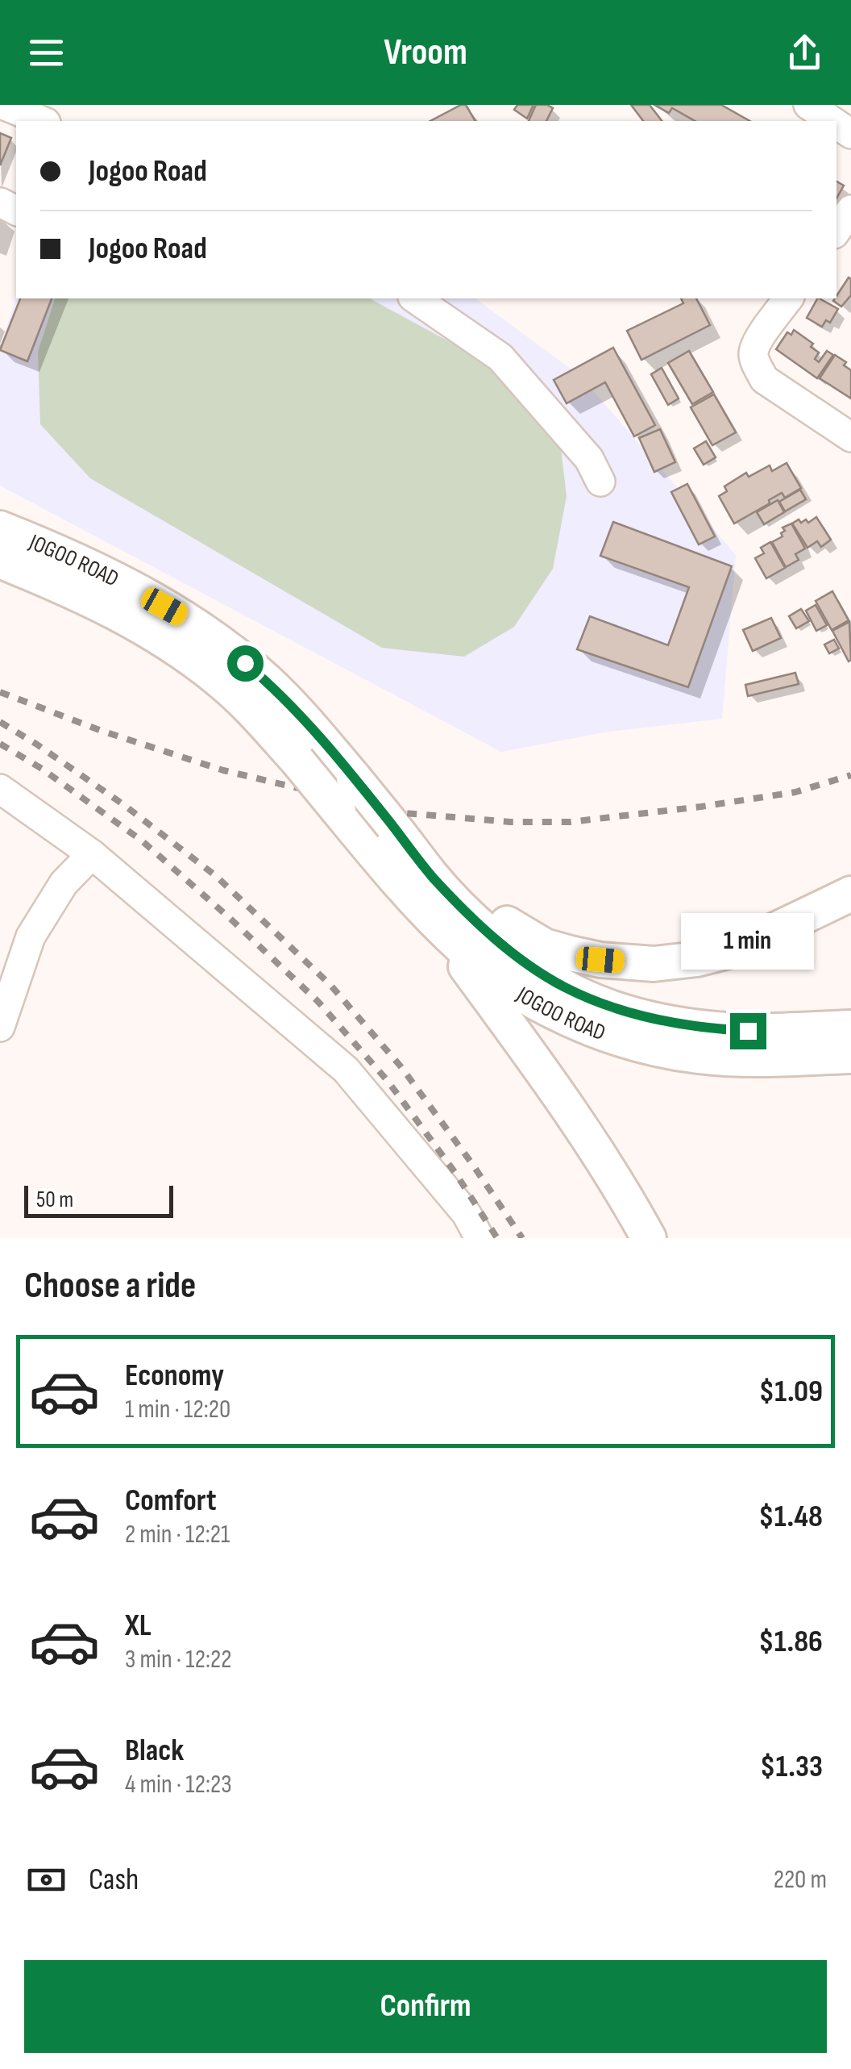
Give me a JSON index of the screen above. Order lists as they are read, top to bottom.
{
  "streets": {
    "main road": ["JOGOO ROAD"]
  },
  "scale_bar": "50 m",
  "page": {
    "header": "Vroom",
    "banner": ["Jogoo Road", "Jogoo Road"],
    "bubble": "1 min",
    "scale": "50 m",
    "heading": "Choose a ride",
    "list": [
      {
        "name": "Economy",
        "note": "1 min · 12:20",
        "value": "$1.09"
      },
      {
        "name": "Comfort",
        "note": "2 min · 12:21",
        "value": "$1.48"
      },
      {
        "name": "XL",
        "note": "3 min · 12:22",
        "value": "$1.86"
      },
      {
        "name": "Black",
        "note": "4 min · 12:23",
        "value": "$1.33"
      }
    ],
    "pay": ["Cash", "220 m"],
    "buttons": "Confirm"
  }
}
